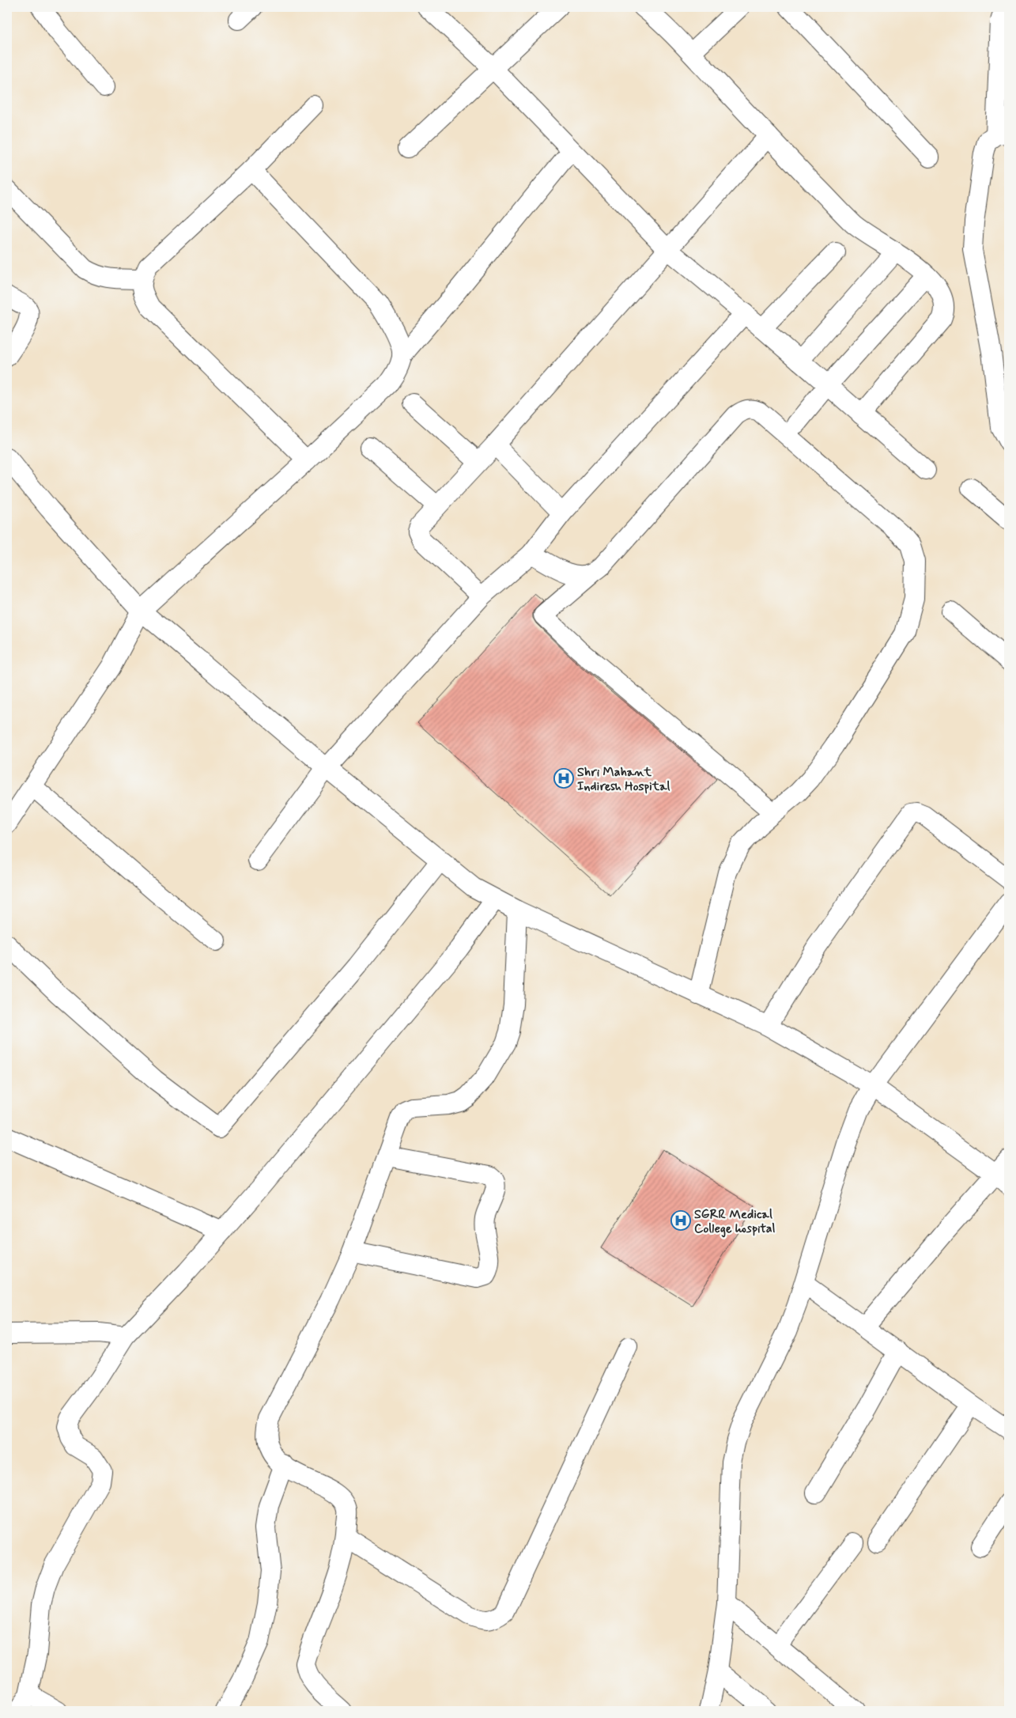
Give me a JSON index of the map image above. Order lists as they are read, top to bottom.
{
  "places": {
    "hospital": ["Shri Mahant Indiresh Hospital", "SGRR Medical College hospital"]
  }
}
